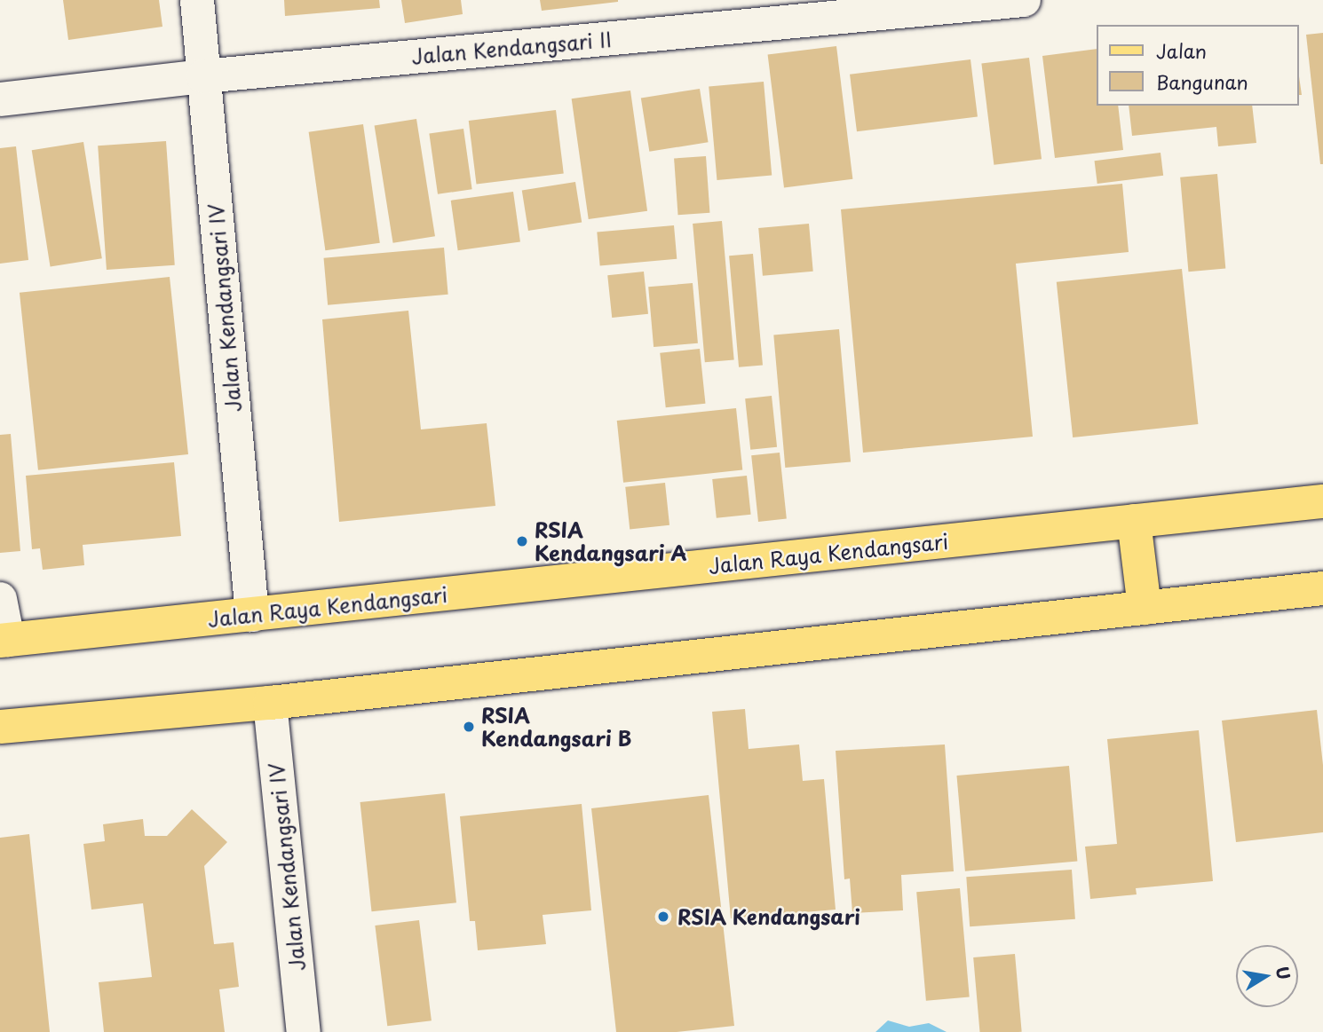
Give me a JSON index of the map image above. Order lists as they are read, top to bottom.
{
  "streets": {
    "main road": ["Jalan Raya Kendangsari"],
    "street": ["Jalan Kendangsari II", "Jalan Kendangsari IV"]
  },
  "crossings": [
    ["Jalan Kendangsari II", "Jalan Kendangsari IV"],
    ["Jalan Kendangsari IV", "Jalan Raya Kendangsari"]
  ],
  "places": ["RSIA Kendangsari A", "RSIA Kendangsari B", "RSIA Kendangsari"],
  "legend": ["Jalan", "Bangunan"],
  "north": "right"
}
